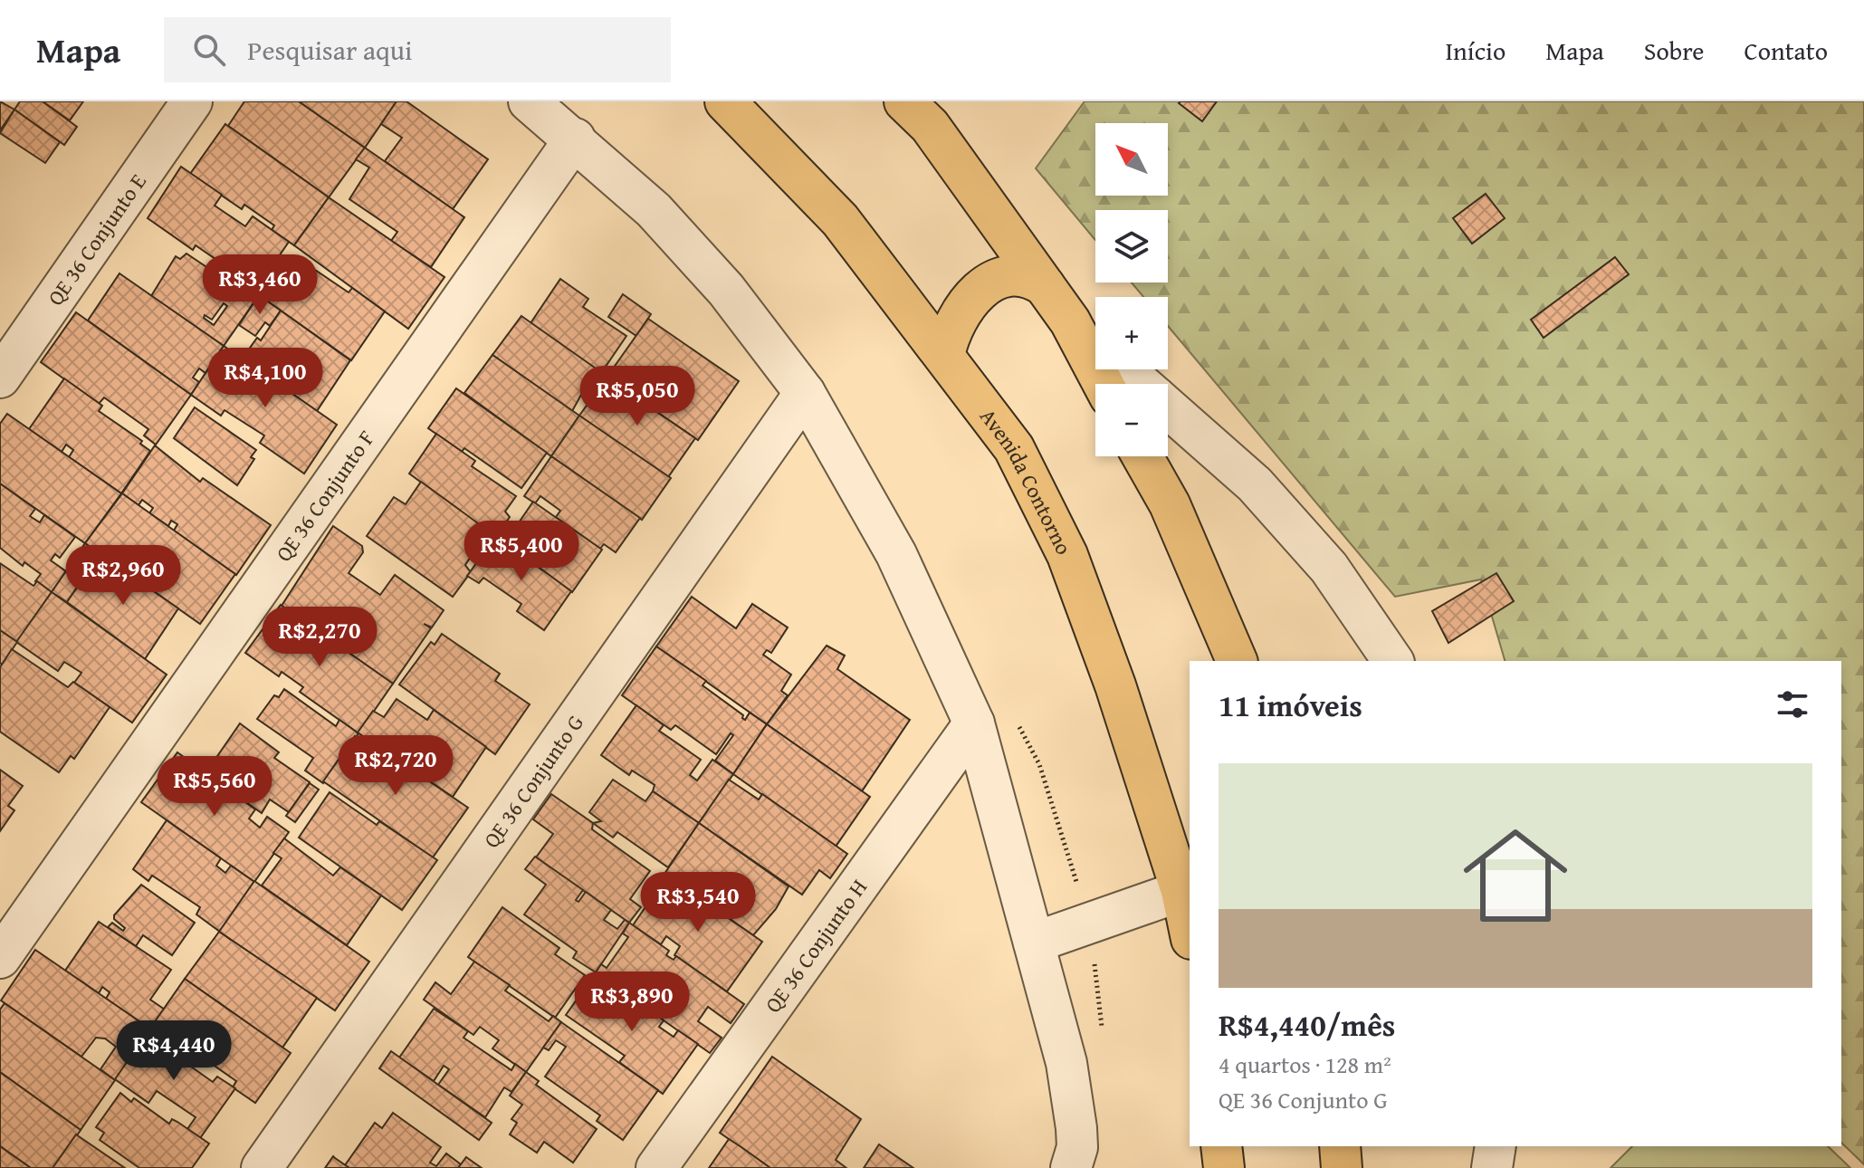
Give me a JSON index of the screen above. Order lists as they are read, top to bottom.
{
  "streets": {
    "main road": ["Avenida Contorno"],
    "street": [
      "QE 36 Conjunto E",
      "QE 36 Conjunto F",
      "QE 36 Conjunto G",
      "QE 36 Conjunto H"
    ]
  },
  "north": "top left",
  "page": {
    "header": "Mapa",
    "search": "Pesquisar aqui",
    "nav": [
      "Início",
      "Mapa",
      "Sobre",
      "Contato"
    ],
    "map_buttons": ["+", "−"],
    "price": [
      "R$3,460",
      "R$4,100",
      "R$5,050",
      "R$5,400",
      "R$2,960",
      "R$2,270",
      "R$2,720",
      "R$5,560",
      "R$3,540",
      "R$3,890",
      "R$4,440"
    ],
    "heading": "11 imóveis",
    "list": [
      {
        "name": "R$4,440/mês",
        "note": "4 quartos · 128 m² · QE 36 Conjunto G"
      }
    ]
  }
}
